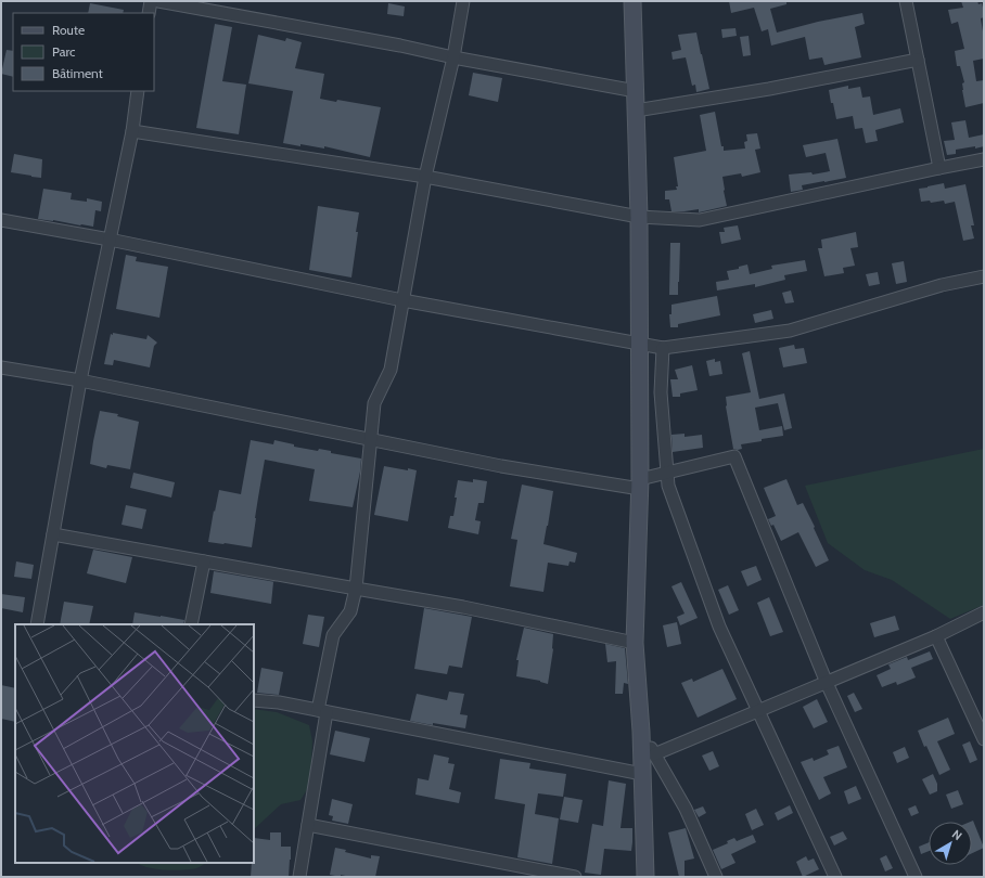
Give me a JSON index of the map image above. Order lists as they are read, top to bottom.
{
  "legend": ["Route", "Parc", "Bâtiment"],
  "north": "top right"
}
